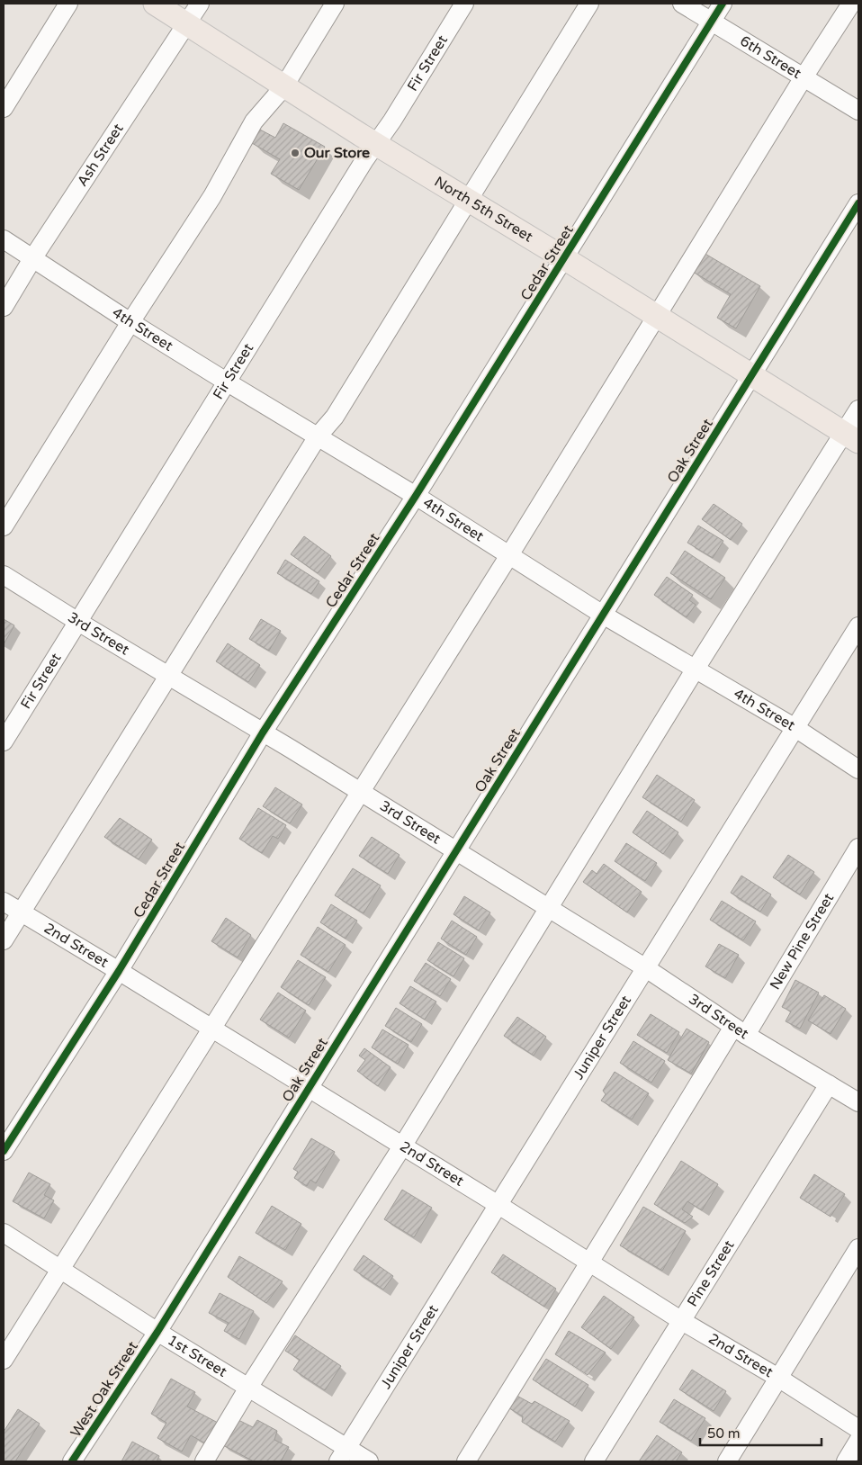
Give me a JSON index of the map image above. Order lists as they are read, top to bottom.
{
  "streets": {
    "main road": ["North 5th Street"],
    "street": [
      "6th Street",
      "Fir Street",
      "Ash Street",
      "Cedar Street",
      "4th Street",
      "Oak Street",
      "3rd Street",
      "New Pine Street",
      "2nd Street",
      "Juniper Street",
      "Pine Street",
      "1st Street",
      "West Oak Street"
    ]
  },
  "crossings": [
    ["6th Street", "Cedar Street"],
    ["Fir Street", "North 5th Street"],
    ["Fir Street", "4th Street"],
    ["Fir Street", "3rd Street"],
    ["Ash Street", "North 5th Street"],
    ["Ash Street", "4th Street"],
    ["North 5th Street", "Cedar Street"],
    ["North 5th Street", "Oak Street"],
    ["Cedar Street", "4th Street"],
    ["Cedar Street", "3rd Street"],
    ["Cedar Street", "2nd Street"],
    ["4th Street", "Oak Street"],
    ["4th Street", "Juniper Street"],
    ["Oak Street", "3rd Street"],
    ["Oak Street", "2nd Street"],
    ["Oak Street", "1st Street"],
    ["Oak Street", "West Oak Street"],
    ["3rd Street", "New Pine Street"],
    ["3rd Street", "Juniper Street"],
    ["3rd Street", "Pine Street"],
    ["New Pine Street", "2nd Street"],
    ["2nd Street", "Juniper Street"],
    ["2nd Street", "Pine Street"],
    ["Juniper Street", "1st Street"],
    ["1st Street", "West Oak Street"]
  ],
  "places": ["Our Store"],
  "scale_bar": "50 m"
}
